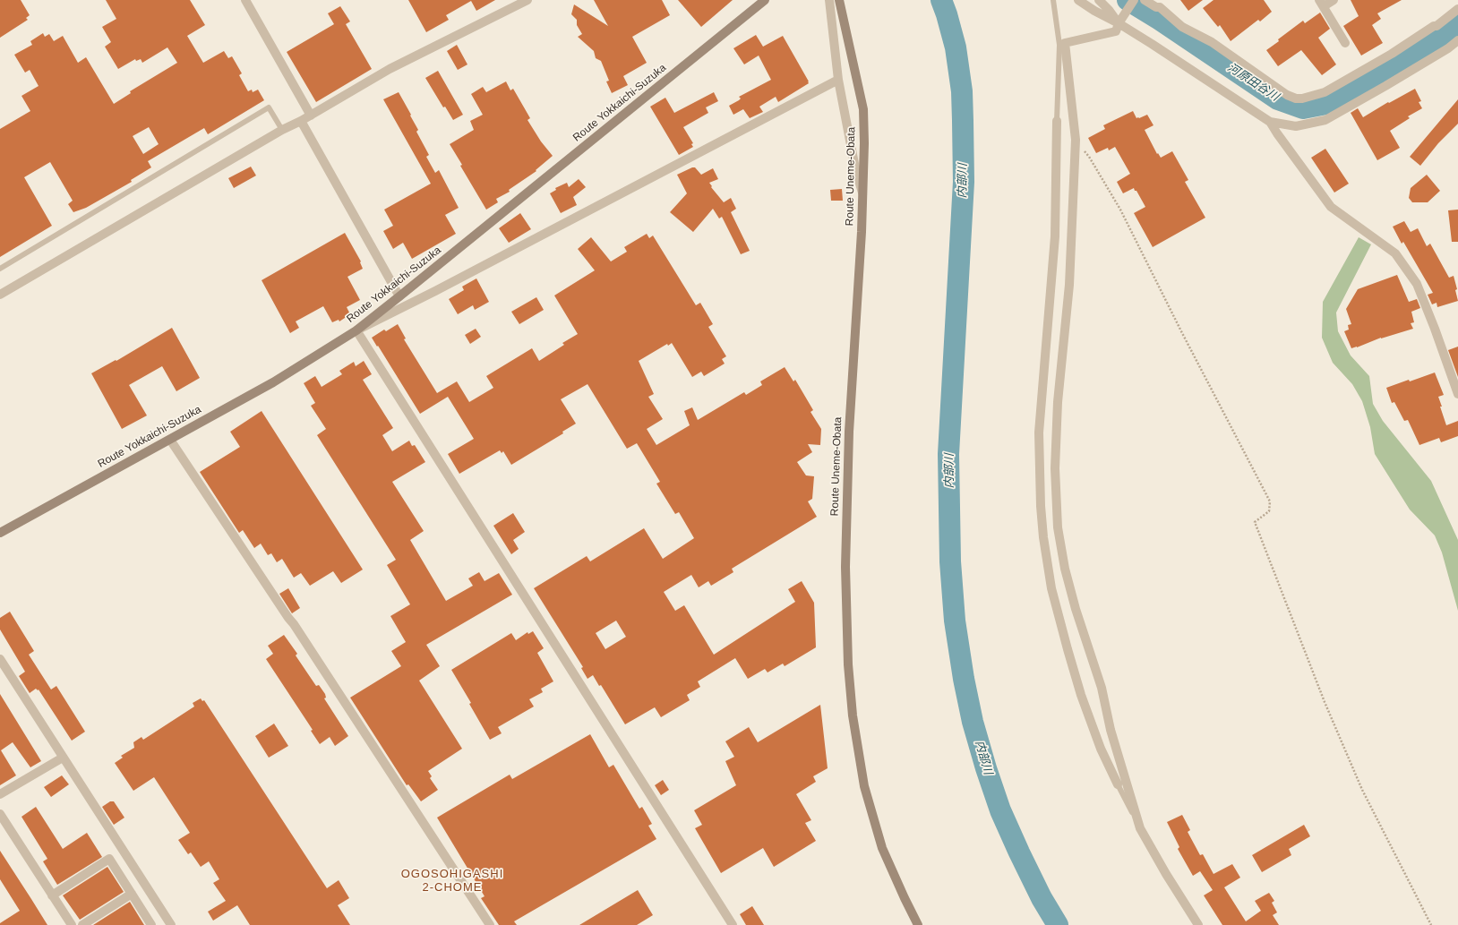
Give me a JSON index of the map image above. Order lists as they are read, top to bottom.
{
  "streets": {
    "main road": ["Route Yokkaichi-Suzuka", "Route Uneme-Obata"]
  },
  "districts": ["OGOSOHIGASHI 2-CHOME"],
  "water": ["河原田谷川", "内部川"]
}
